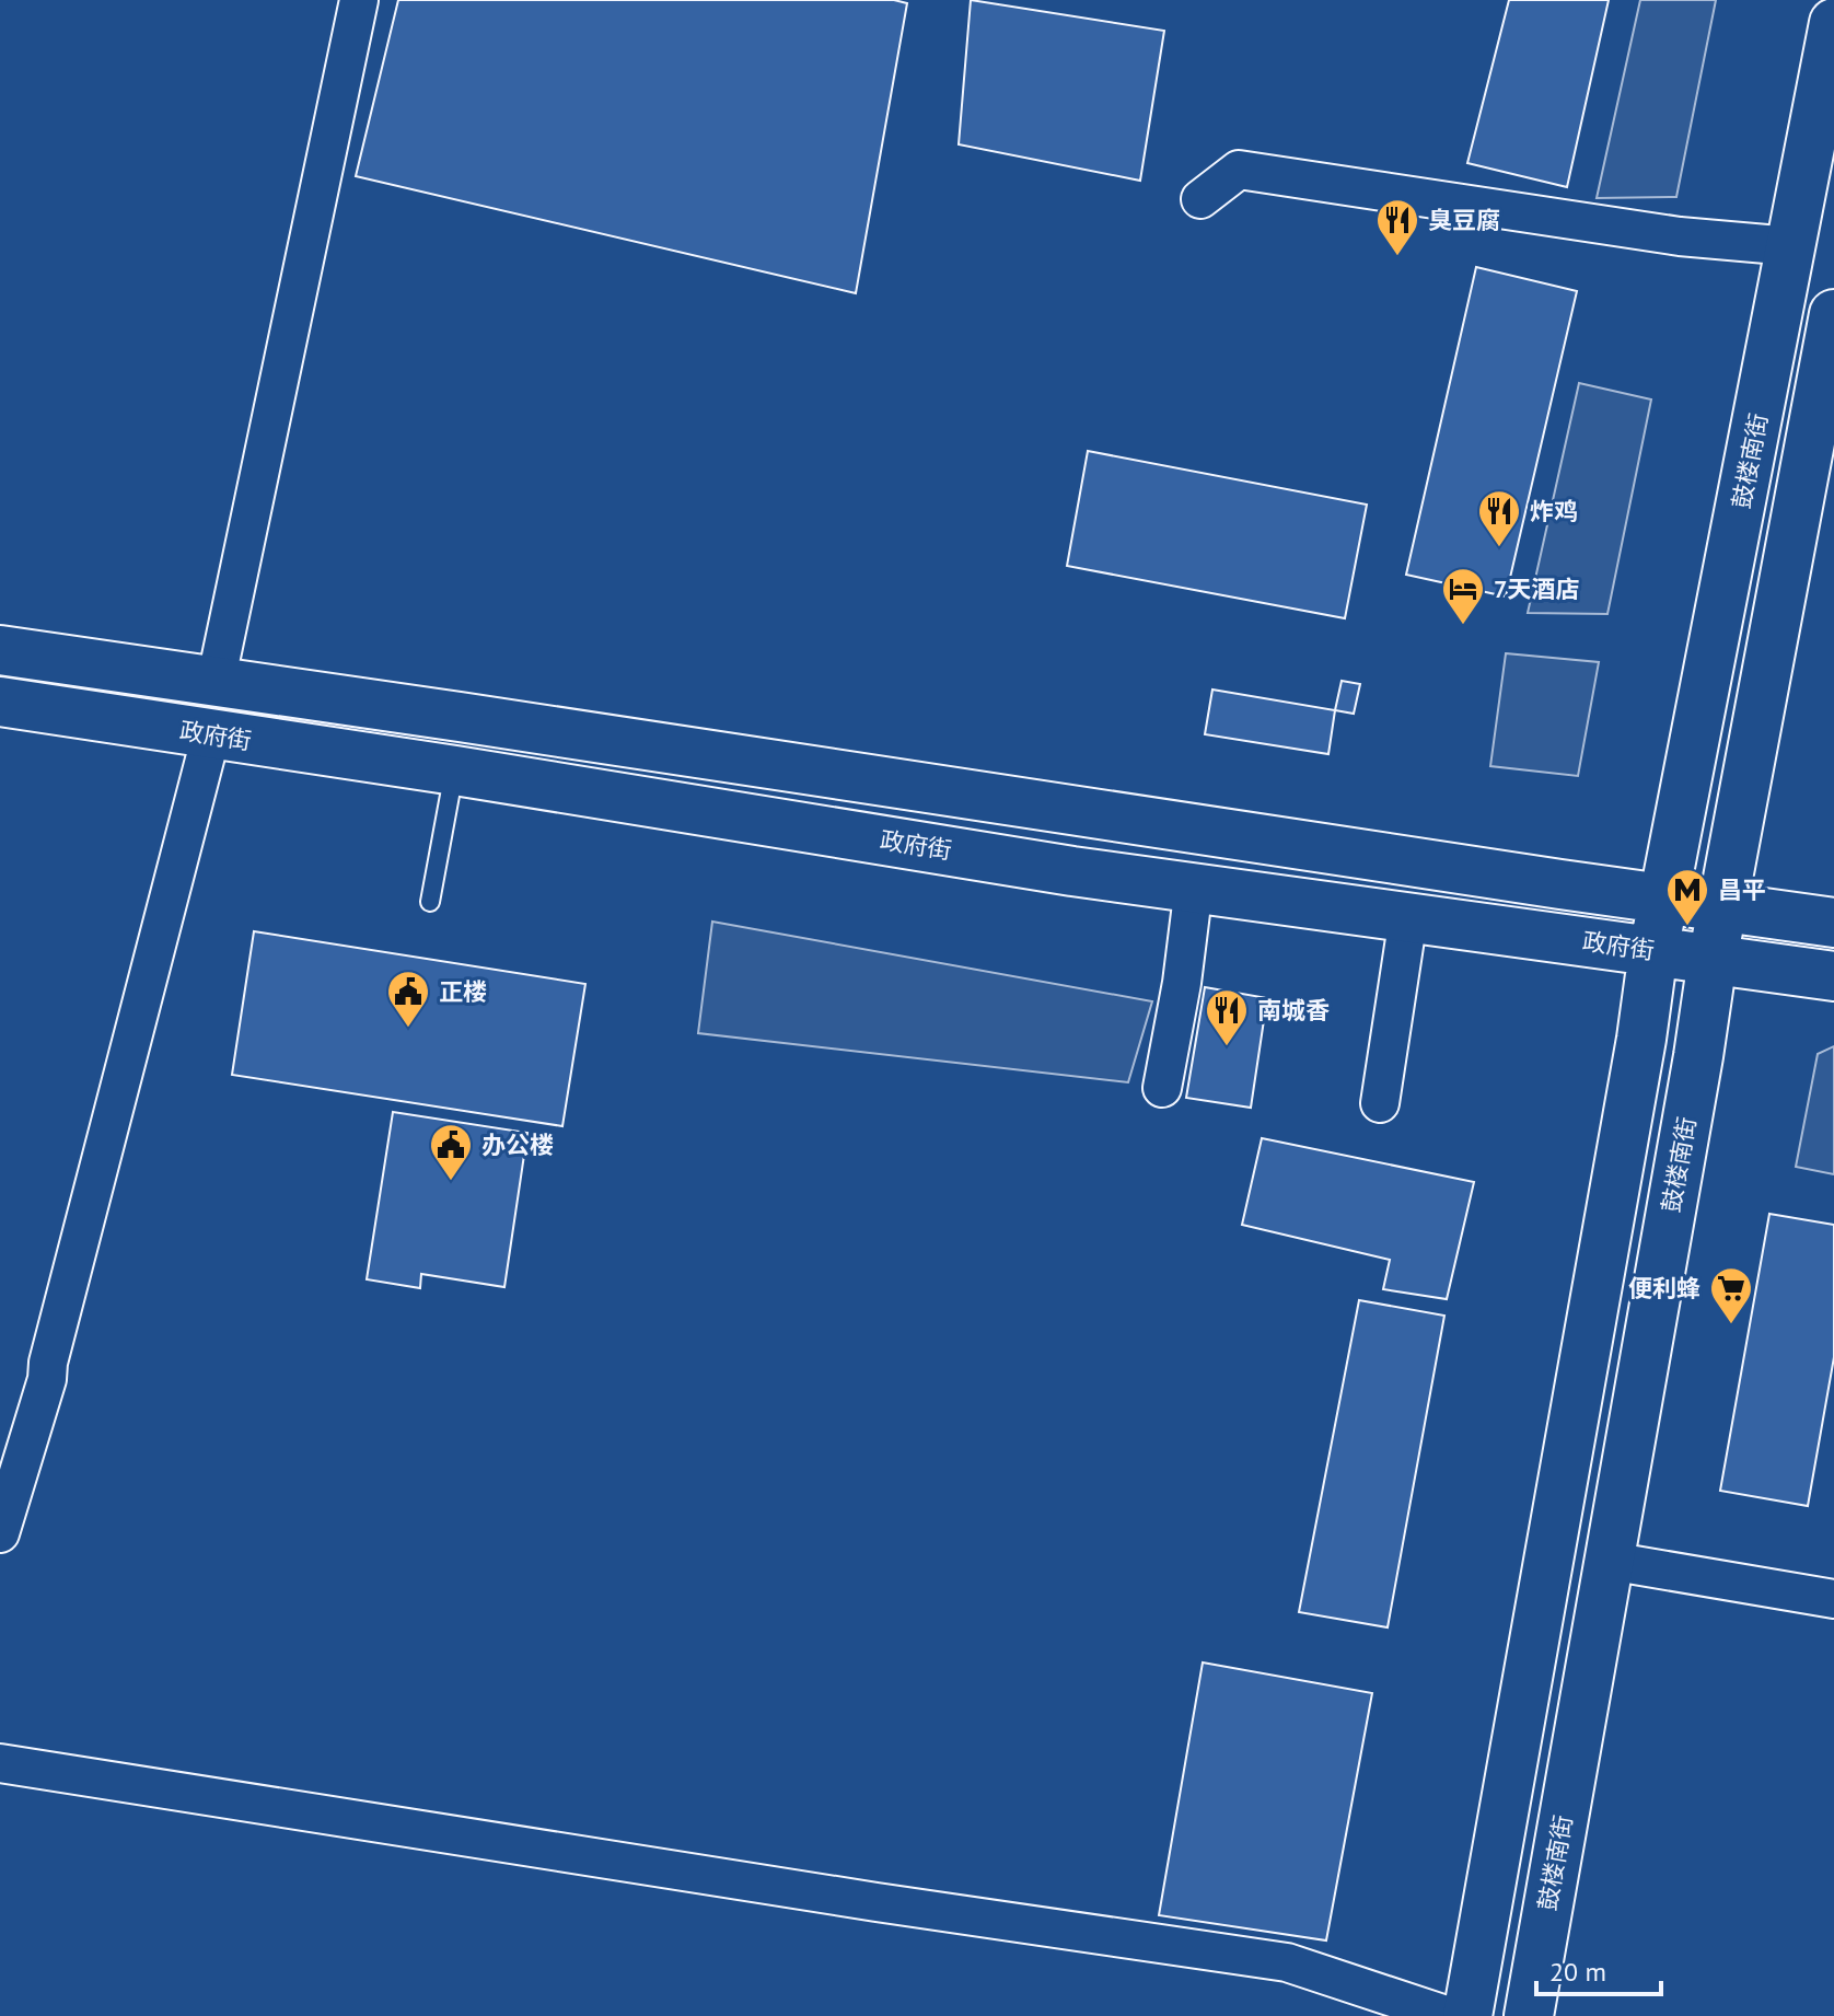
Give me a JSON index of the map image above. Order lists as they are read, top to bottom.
{
  "streets": {
    "main road": ["鼓楼南街", "政府街"]
  },
  "crossings": [
    ["鼓楼南街", "政府街"]
  ],
  "places": {
    "restaurant": ["臭豆腐", "炸鸡", "南城香"],
    "hotel": ["7天酒店"],
    "metro station": ["昌平"],
    "public building": ["正楼", "办公楼"],
    "supermarket": ["便利蜂"]
  },
  "scale_bar": "20 m"
}
